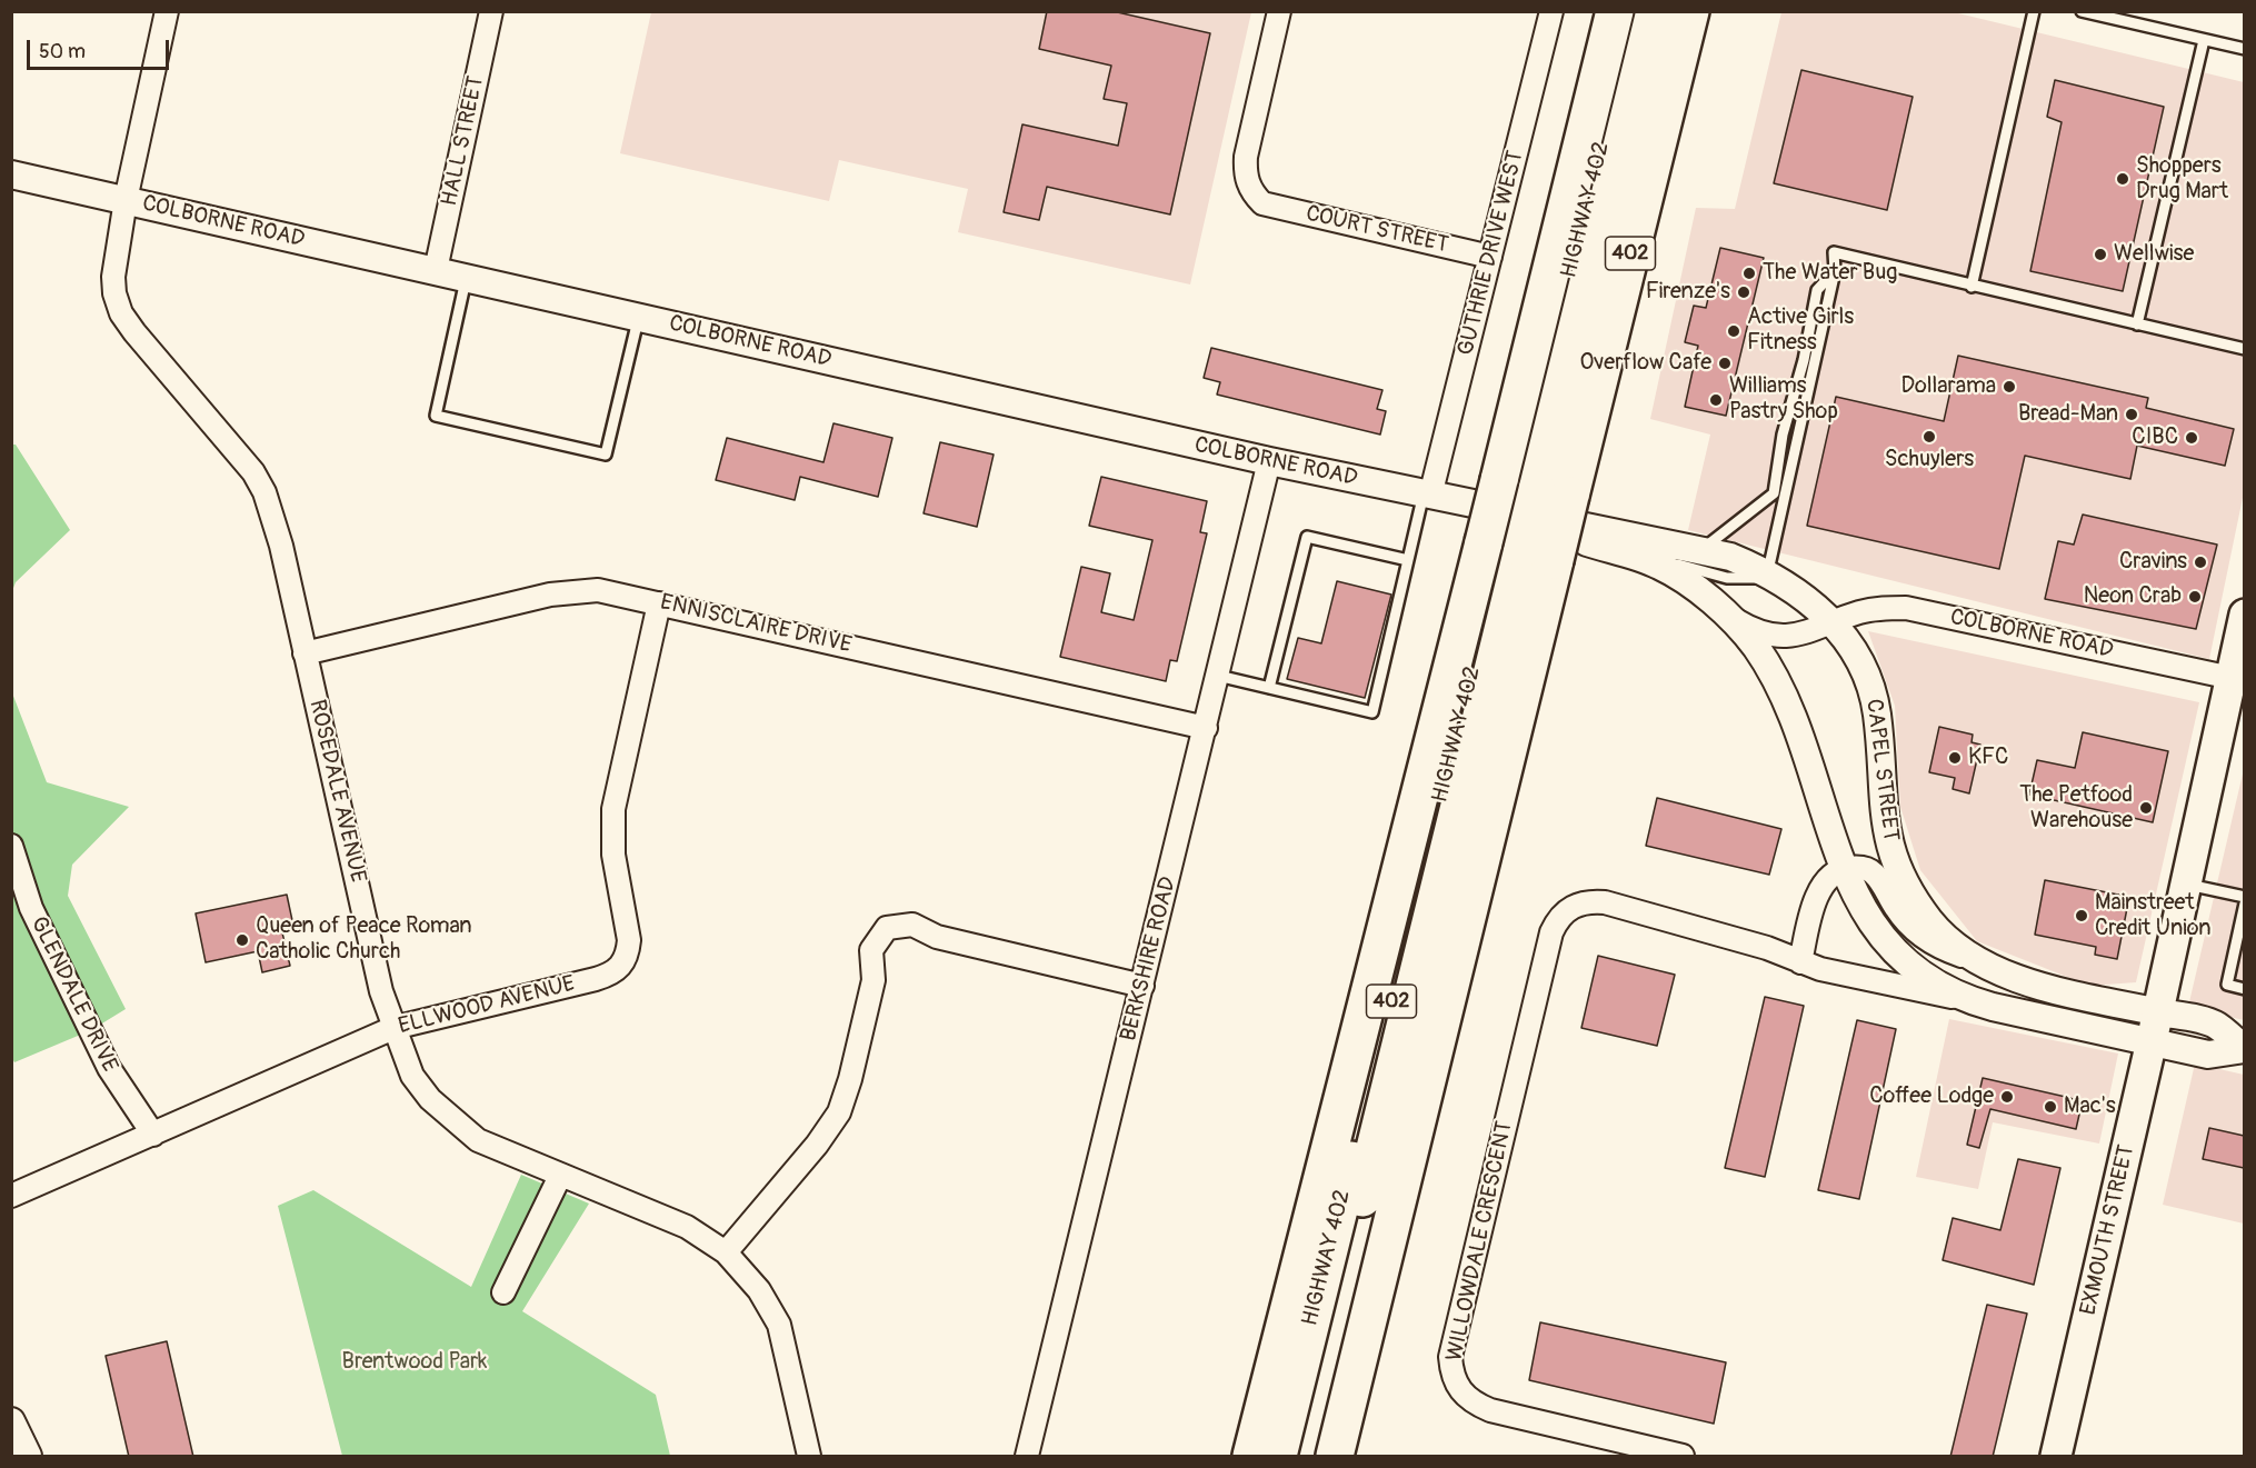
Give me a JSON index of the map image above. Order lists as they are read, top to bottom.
{
  "streets": {
    "highway": ["HIGHWAY 402", "402"],
    "main road": ["EXMOUTH STREET"],
    "street": [
      "HALL STREET",
      "COLBORNE ROAD",
      "COURT STREET",
      "GUTHRIE DRIVE WEST",
      "ENNISCLAIRE DRIVE",
      "CAPEL STREET",
      "ROSEDALE AVENUE",
      "BERKSHIRE ROAD",
      "GLENDALE DRIVE",
      "ELLWOOD AVENUE",
      "WILLOWDALE CRESCENT"
    ]
  },
  "crossings": [
    ["HALL STREET", "COLBORNE ROAD"],
    ["HIGHWAY 402", "COLBORNE ROAD"],
    ["COLBORNE ROAD", "GUTHRIE DRIVE WEST"],
    ["COLBORNE ROAD", "CAPEL STREET"],
    ["COLBORNE ROAD", "ROSEDALE AVENUE"],
    ["COLBORNE ROAD", "BERKSHIRE ROAD"],
    ["COLBORNE ROAD", "EXMOUTH STREET"],
    ["COURT STREET", "GUTHRIE DRIVE WEST"],
    ["ENNISCLAIRE DRIVE", "ROSEDALE AVENUE"],
    ["ENNISCLAIRE DRIVE", "BERKSHIRE ROAD"],
    ["ENNISCLAIRE DRIVE", "ELLWOOD AVENUE"],
    ["CAPEL STREET", "EXMOUTH STREET"],
    ["CAPEL STREET", "WILLOWDALE CRESCENT"],
    ["ROSEDALE AVENUE", "ELLWOOD AVENUE"],
    ["GLENDALE DRIVE", "ELLWOOD AVENUE"]
  ],
  "parks": ["Brentwood Park"],
  "places": [
    "Shoppers Drug Mart",
    "Wellwise",
    "The Water Bug",
    "Firenze's",
    "Active Girls Fitness",
    "Overflow Cafe",
    "Dollarama",
    "Williams Pastry Shop",
    "Bread-Man",
    "Schuylers",
    "CIBC",
    "Cravins",
    "Neon Crab",
    "KFC",
    "The Petfood Warehouse",
    "Mainstreet Credit Union",
    "Queen of Peace Roman Catholic Church",
    "Coffee Lodge",
    "Mac's"
  ],
  "scale_bar": "50 m"
}
